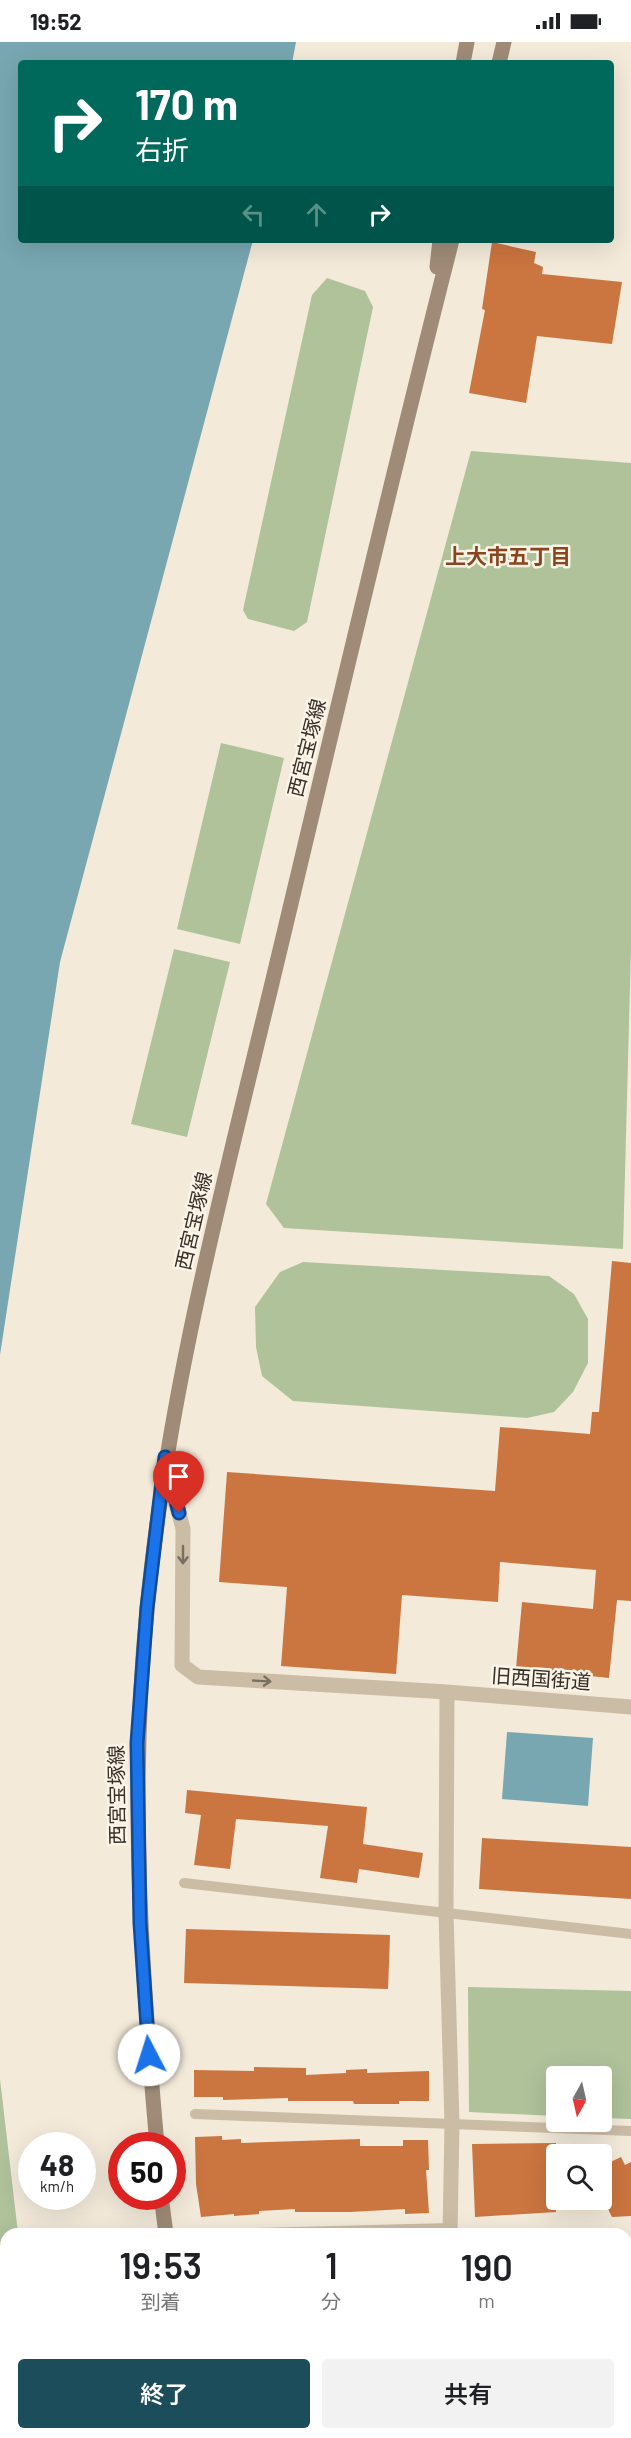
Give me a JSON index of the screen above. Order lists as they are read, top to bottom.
{
  "streets": {
    "main road": ["西宮宝塚線"],
    "street": ["旧西国街道"]
  },
  "crossings": [
    ["西宮宝塚線", "旧西国街道"]
  ],
  "districts": ["上大市五丁目"],
  "north": "bottom",
  "page": {
    "status": "19:52",
    "turn": ["170 m", "右折"],
    "speed": "48 km/h",
    "limit": "50",
    "eta": [
      "19:53",
      "到着",
      "1",
      "分",
      "190",
      "m"
    ],
    "buttons": ["終了", "共有"]
  }
}
